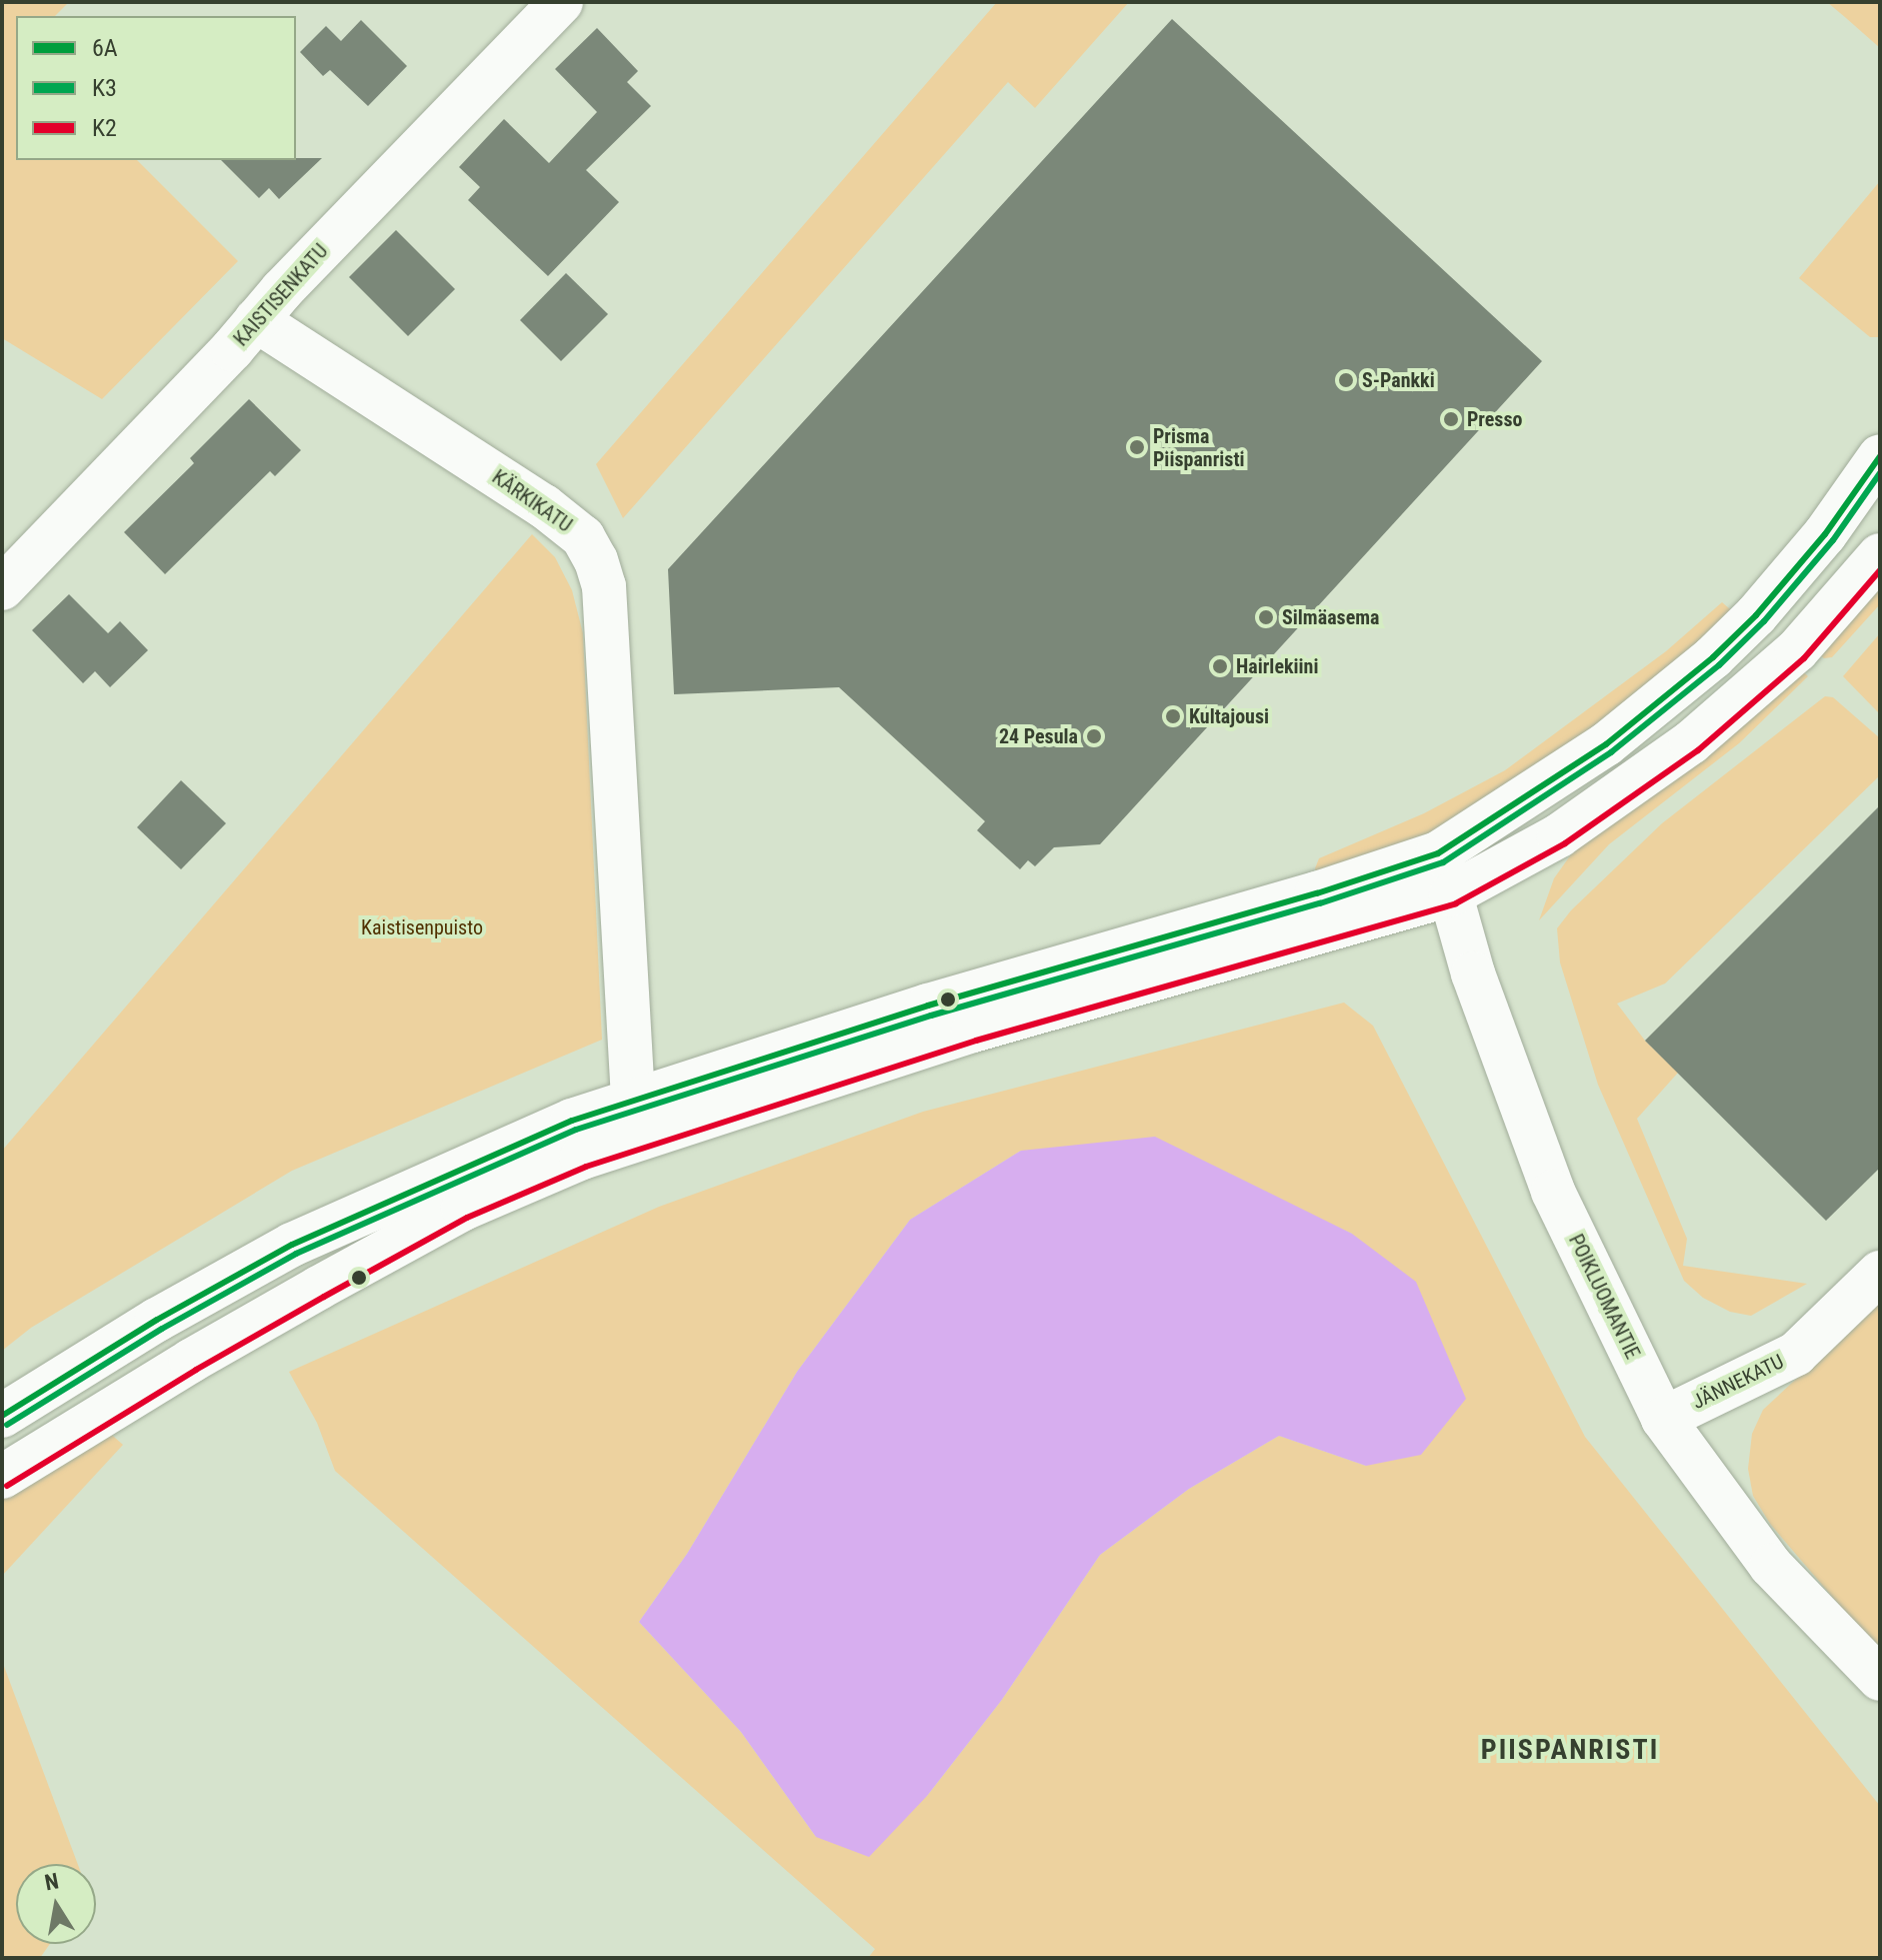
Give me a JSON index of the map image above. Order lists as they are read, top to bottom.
{
  "streets": {
    "street": [
      "KAISTISENKATU",
      "KÄRKIKATU",
      "POIKLUOMANTIE",
      "JÄNNEKATU"
    ]
  },
  "crossings": [
    ["KAISTISENKATU", "KÄRKIKATU"],
    ["POIKLUOMANTIE", "JÄNNEKATU"]
  ],
  "districts": ["PIISPANRISTI"],
  "parks": ["Kaistisenpuisto"],
  "places": [
    "S-Pankki",
    "Presso",
    "Prisma Piispanristi",
    "Silmäasema",
    "Hairlekiini",
    "Kultajousi",
    "24 Pesula"
  ],
  "lines": ["transit line 6A", "transit line K3", "transit line K2"],
  "legend": ["6A", "K3", "K2"],
  "north": "top"
}
